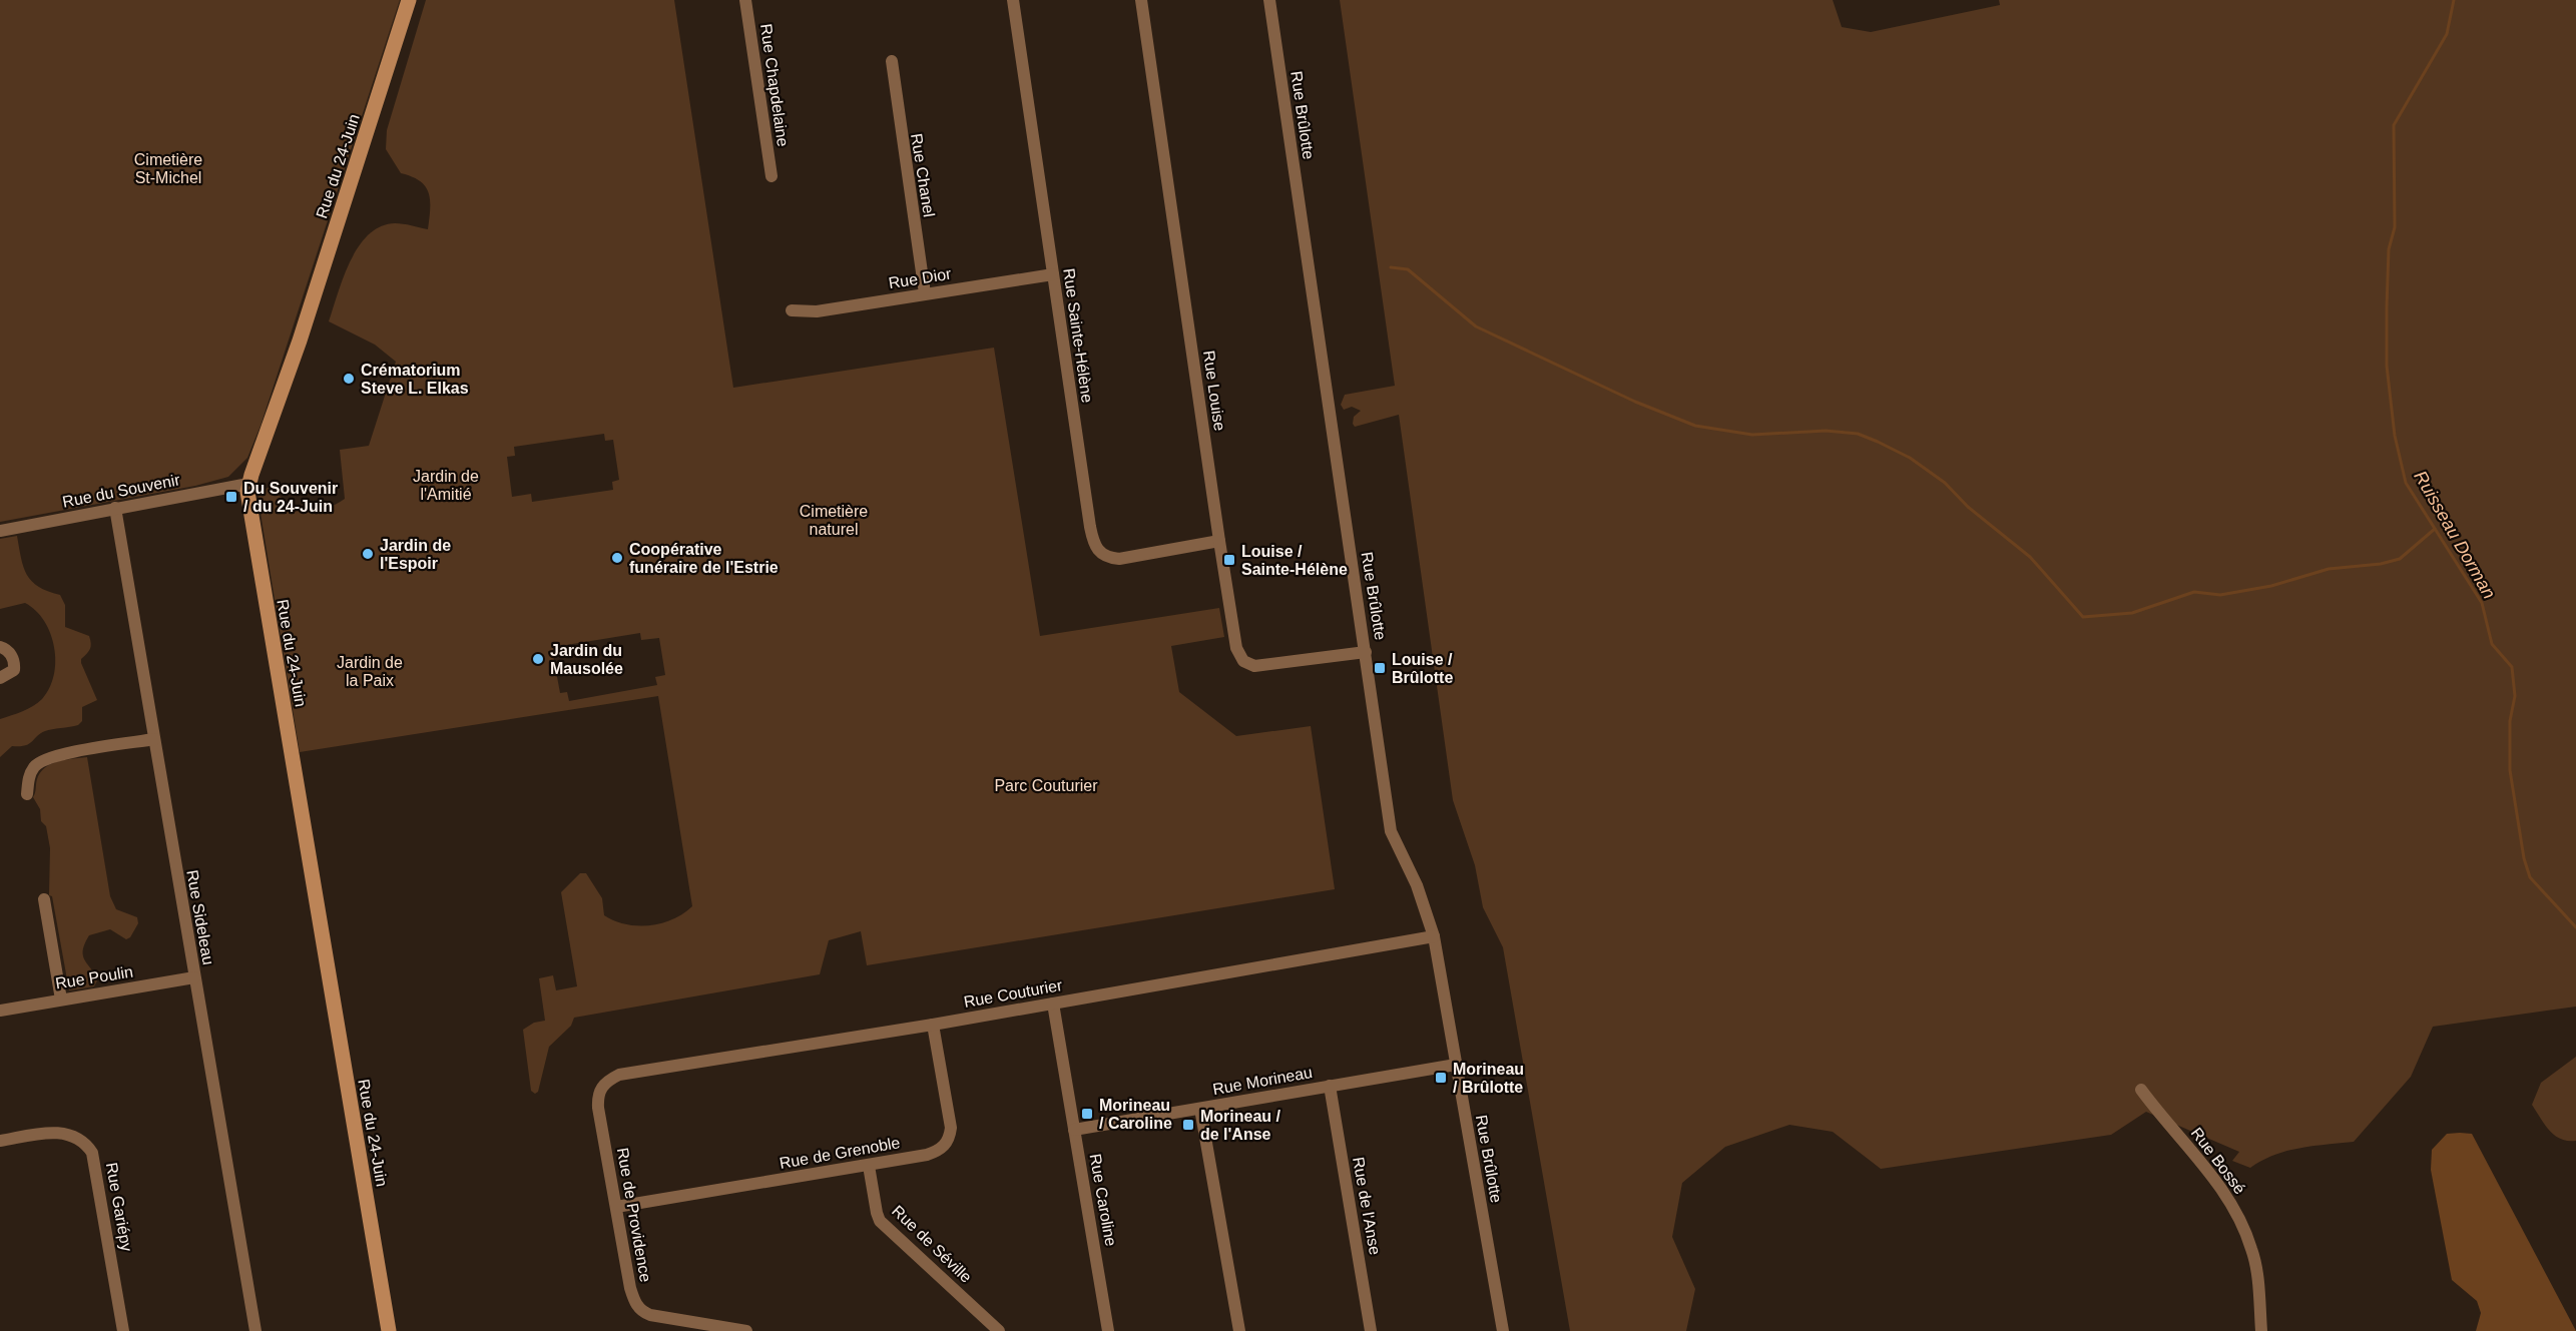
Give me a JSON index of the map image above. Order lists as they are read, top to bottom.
{
  "streets": {
    "street": [
      "Rue Chapdelaine",
      "Rue Brûlotte",
      "Rue du 24-Juin",
      "Rue Chanel",
      "Rue Dior",
      "Rue Sainte-Hélène",
      "Rue Louise",
      "Rue du Souvenir",
      "Rue Sideleau",
      "Rue Poulin",
      "Rue Couturier",
      "Rue Morineau",
      "Rue de Grenoble",
      "Rue Bossé",
      "Rue Caroline",
      "Rue de l'Anse",
      "Rue Gariépy",
      "Rue de Providence",
      "Rue de Séville"
    ]
  },
  "crossings": [
    ["Rue Brûlotte", "Rue Louise"],
    ["Rue Brûlotte", "Rue Couturier"],
    ["Rue Brûlotte", "Rue Morineau"],
    ["Rue du 24-Juin", "Rue du Souvenir"],
    ["Rue Chanel", "Rue Dior"],
    ["Rue Dior", "Rue Sainte-Hélène"],
    ["Rue Sainte-Hélène", "Rue Louise"],
    ["Rue du Souvenir", "Rue Sideleau"],
    ["Rue Sideleau", "Rue Poulin"],
    ["Rue Couturier", "Rue de Grenoble"],
    ["Rue Couturier", "Rue Caroline"],
    ["Rue Couturier", "Rue de Providence"],
    ["Rue Morineau", "Rue Caroline"],
    ["Rue Morineau", "Rue de l'Anse"],
    ["Rue de Grenoble", "Rue de Providence"],
    ["Rue de Grenoble", "Rue de Séville"]
  ],
  "water": ["Ruisseau Dorman"],
  "parks": [
    "Cimetière St-Michel",
    "Jardin de l'Amitié",
    "Cimetière naturel",
    "Jardin de la Paix",
    "Parc Couturier"
  ],
  "places": {
    "other": [
      "Crématorium Steve L. Elkas",
      "Jardin de l'Espoir",
      "Coopérative funéraire de l'Estrie",
      "Jardin du Mausolée"
    ],
    "transit": [
      "Du Souvenir / du 24-Juin",
      "Louise / Sainte-Hélène",
      "Louise / Brûlotte",
      "Morineau / Brûlotte",
      "Morineau / Caroline",
      "Morineau / de l'Anse"
    ]
  }
}
